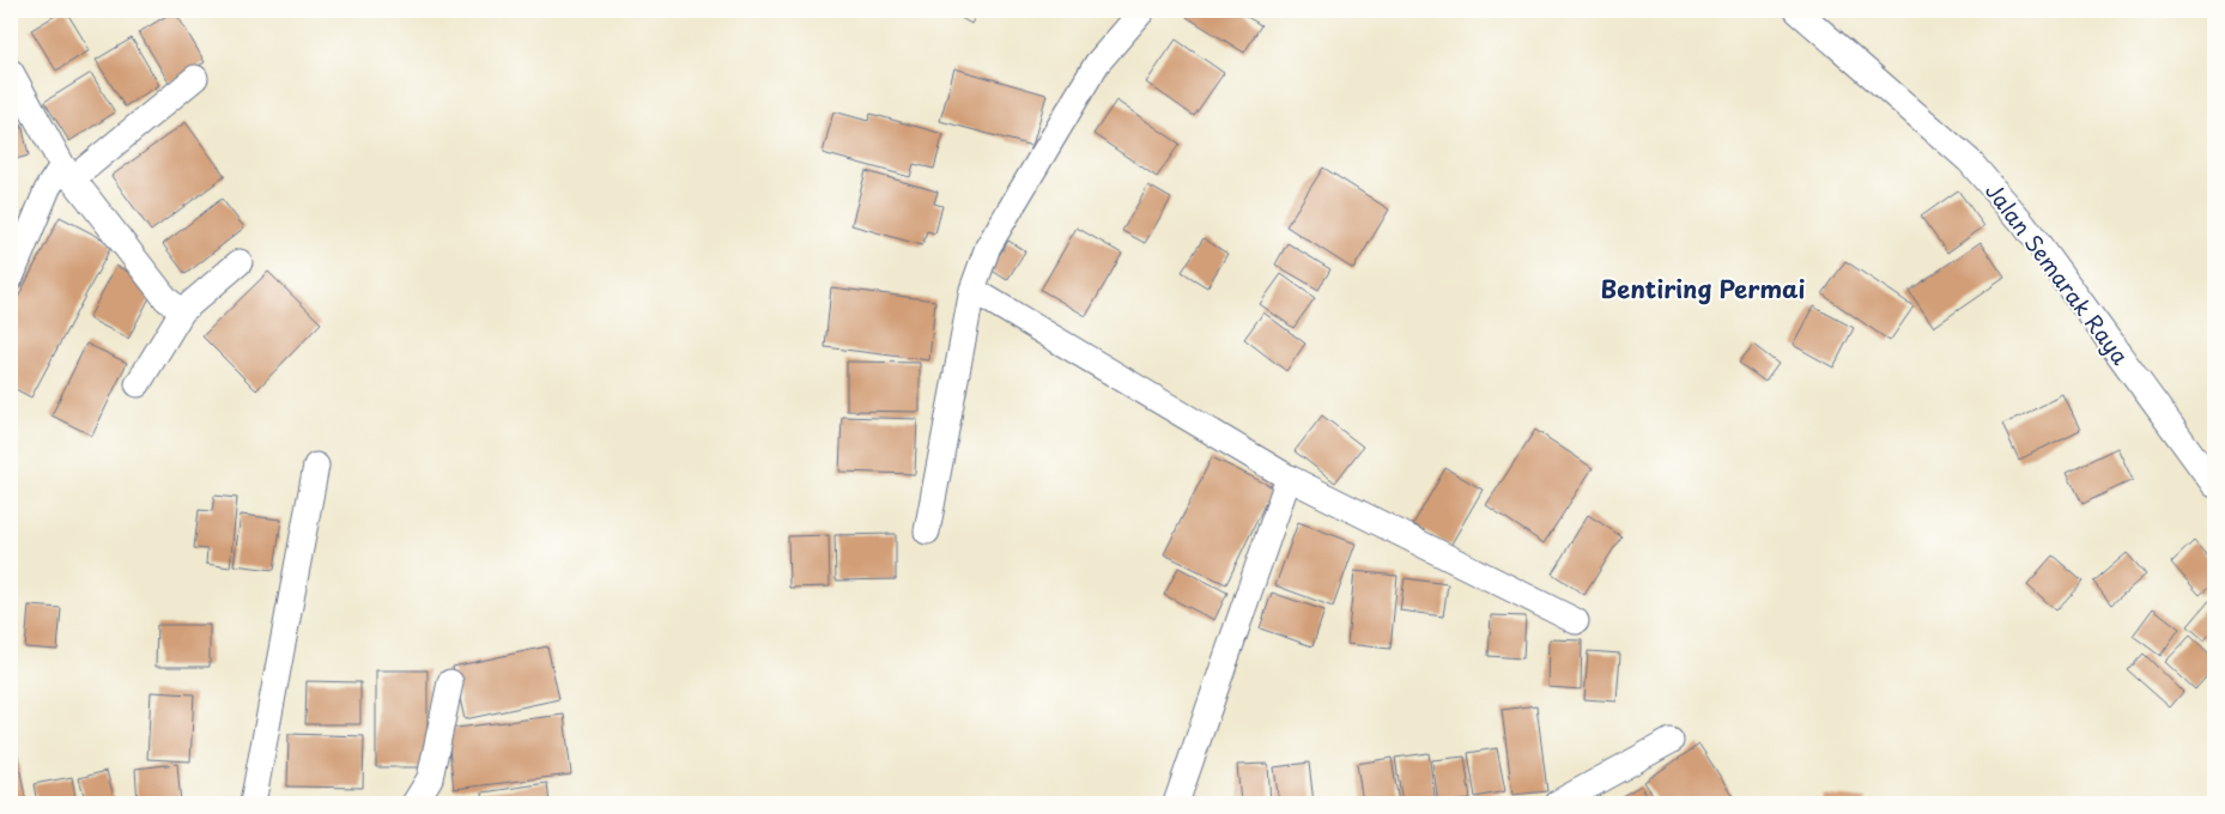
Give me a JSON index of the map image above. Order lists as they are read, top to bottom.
{
  "streets": {
    "street": ["Jalan Semarak Raya"]
  },
  "districts": ["Bentiring Permai"]
}
